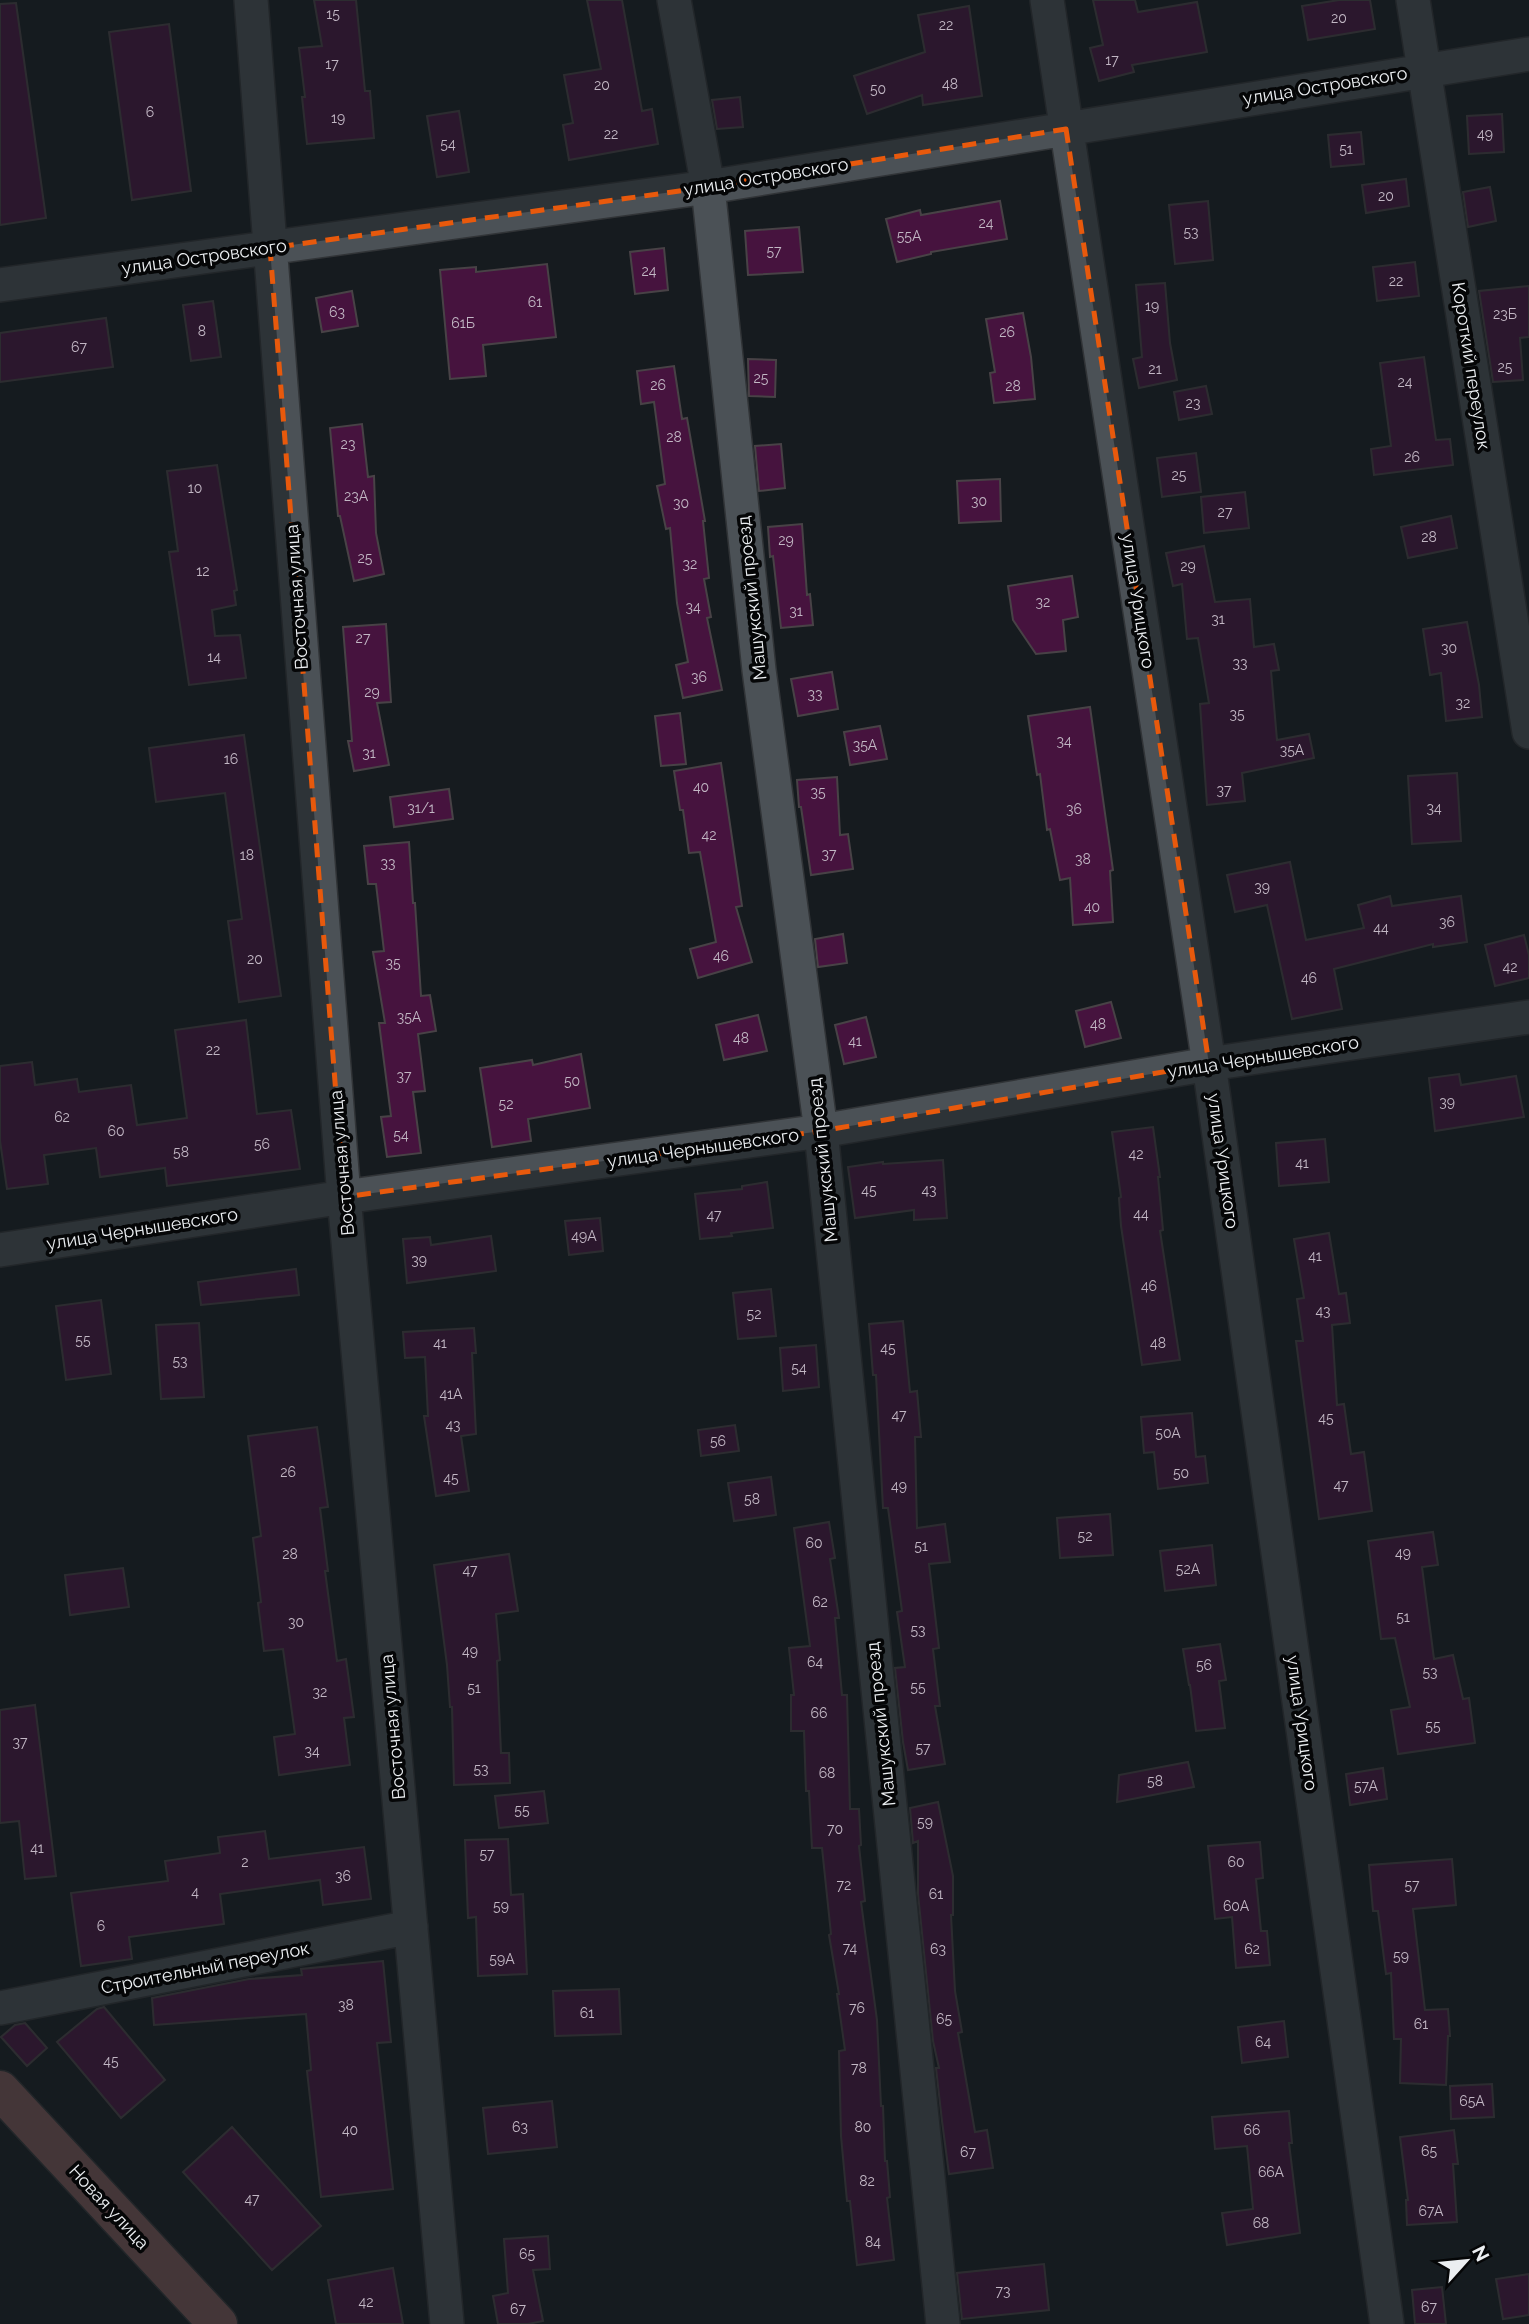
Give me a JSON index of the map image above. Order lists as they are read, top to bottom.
{
  "streets": {
    "street": [
      "улица Островского",
      "Короткий переулок",
      "Восточная улица",
      "Машукский проезд",
      "улица Урицкого",
      "улица Чернышевского",
      "Строительный переулок",
      "Новая улица"
    ]
  },
  "crossings": [
    ["улица Островского", "Короткий переулок"],
    ["улица Островского", "Восточная улица"],
    ["улица Островского", "Машукский проезд"],
    ["улица Островского", "улица Урицкого"],
    ["Восточная улица", "улица Чернышевского"],
    ["Восточная улица", "Строительный переулок"],
    ["Машукский проезд", "улица Чернышевского"],
    ["улица Урицкого", "улица Чернышевского"]
  ],
  "house_numbers": [
    "15",
    "20",
    "22",
    "17",
    "17",
    "48",
    "20",
    "50",
    "6",
    "19",
    "22",
    "49",
    "54",
    "51",
    "20",
    "24",
    "53",
    "55А",
    "57",
    "24",
    "22",
    "61",
    "19",
    "63",
    "23Б",
    "61Б",
    "8",
    "26",
    "67",
    "25",
    "21",
    "25",
    "24",
    "26",
    "28",
    "23",
    "28",
    "23",
    "26",
    "25",
    "10",
    "23А",
    "30",
    "30",
    "27",
    "28",
    "29",
    "25",
    "32",
    "29",
    "12",
    "32",
    "34",
    "31",
    "31",
    "27",
    "30",
    "14",
    "33",
    "36",
    "29",
    "33",
    "32",
    "35",
    "34",
    "35А",
    "35А",
    "31",
    "16",
    "40",
    "37",
    "35",
    "31/1",
    "34",
    "36",
    "42",
    "37",
    "18",
    "38",
    "33",
    "39",
    "40",
    "36",
    "44",
    "46",
    "20",
    "35",
    "42",
    "46",
    "35А",
    "48",
    "48",
    "41",
    "22",
    "37",
    "50",
    "39",
    "52",
    "62",
    "60",
    "54",
    "56",
    "58",
    "42",
    "41",
    "45",
    "43",
    "44",
    "47",
    "49А",
    "41",
    "39",
    "46",
    "43",
    "52",
    "55",
    "41",
    "48",
    "45",
    "53",
    "54",
    "41А",
    "47",
    "45",
    "43",
    "50А",
    "56",
    "26",
    "50",
    "45",
    "47",
    "49",
    "58",
    "52",
    "60",
    "51",
    "49",
    "28",
    "52А",
    "47",
    "62",
    "51",
    "30",
    "53",
    "49",
    "64",
    "56",
    "53",
    "55",
    "51",
    "32",
    "66",
    "55",
    "37",
    "57",
    "34",
    "53",
    "68",
    "58",
    "57А",
    "55",
    "59",
    "70",
    "41",
    "57",
    "2",
    "60",
    "36",
    "72",
    "57",
    "4",
    "61",
    "59",
    "60А",
    "6",
    "74",
    "63",
    "62",
    "59",
    "59А",
    "38",
    "76",
    "61",
    "65",
    "61",
    "64",
    "45",
    "78",
    "65А",
    "63",
    "80",
    "40",
    "66",
    "65",
    "67",
    "66А",
    "82",
    "47",
    "67А",
    "68",
    "84",
    "65",
    "73",
    "42",
    "67",
    "67"
  ],
  "north": "top right"
}
